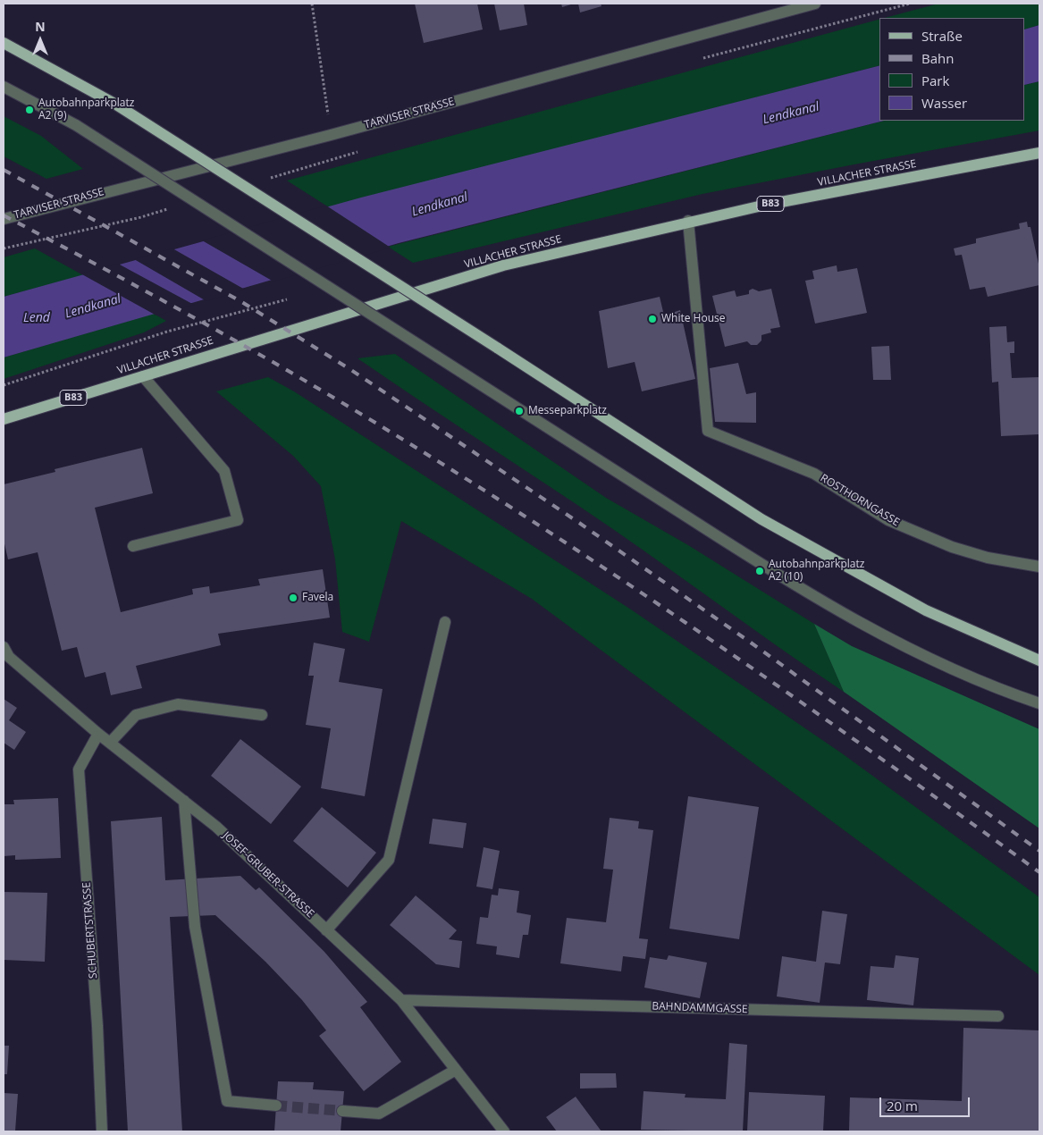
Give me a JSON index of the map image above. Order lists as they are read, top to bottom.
{
  "streets": {
    "main road": ["VILLACHER STRASSE", "B83"],
    "street": [
      "TARVISER STRASSE",
      "ROSTHORNGASSE",
      "JOSEF-GRUBER-STRASSE",
      "SCHUBERTSTRASSE",
      "BAHNDAMMGASSE"
    ]
  },
  "crossings": [
    ["VILLACHER STRASSE", "ROSTHORNGASSE"],
    ["JOSEF-GRUBER-STRASSE", "SCHUBERTSTRASSE"],
    ["JOSEF-GRUBER-STRASSE", "BAHNDAMMGASSE"]
  ],
  "water": ["Lendkanal", "Lend"],
  "places": [
    "Autobahnparkplatz A2 (9)",
    "White House",
    "Messeparkplatz",
    "Autobahnparkplatz A2 (10)",
    "Favela"
  ],
  "legend": [
    "Straße",
    "Bahn",
    "Park",
    "Wasser"
  ],
  "scale_bar": "20 m",
  "north": "top"
}
